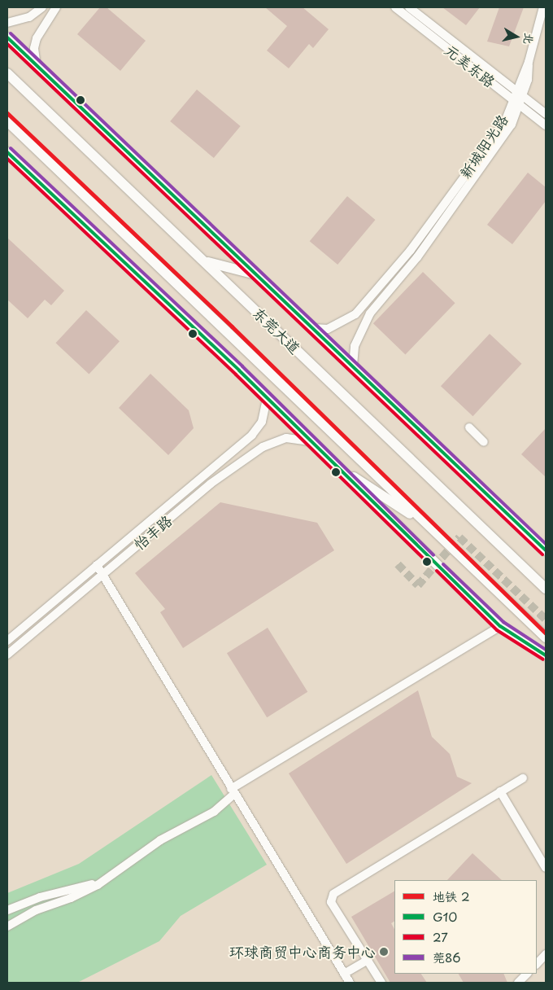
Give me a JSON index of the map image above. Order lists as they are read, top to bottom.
{
  "streets": {
    "main road": ["东莞大道"],
    "street": ["元美东路", "新城阳光路", "怡丰路"]
  },
  "crossings": [
    ["元美东路", "新城阳光路"]
  ],
  "places": ["环球商贸中心商务中心"],
  "lines": [
    "transit line 莞86",
    "transit line G10",
    "transit line 27",
    "metro line 2"
  ],
  "legend": [
    "地铁 2",
    "G10",
    "27",
    "莞86"
  ],
  "north": "right"
}
